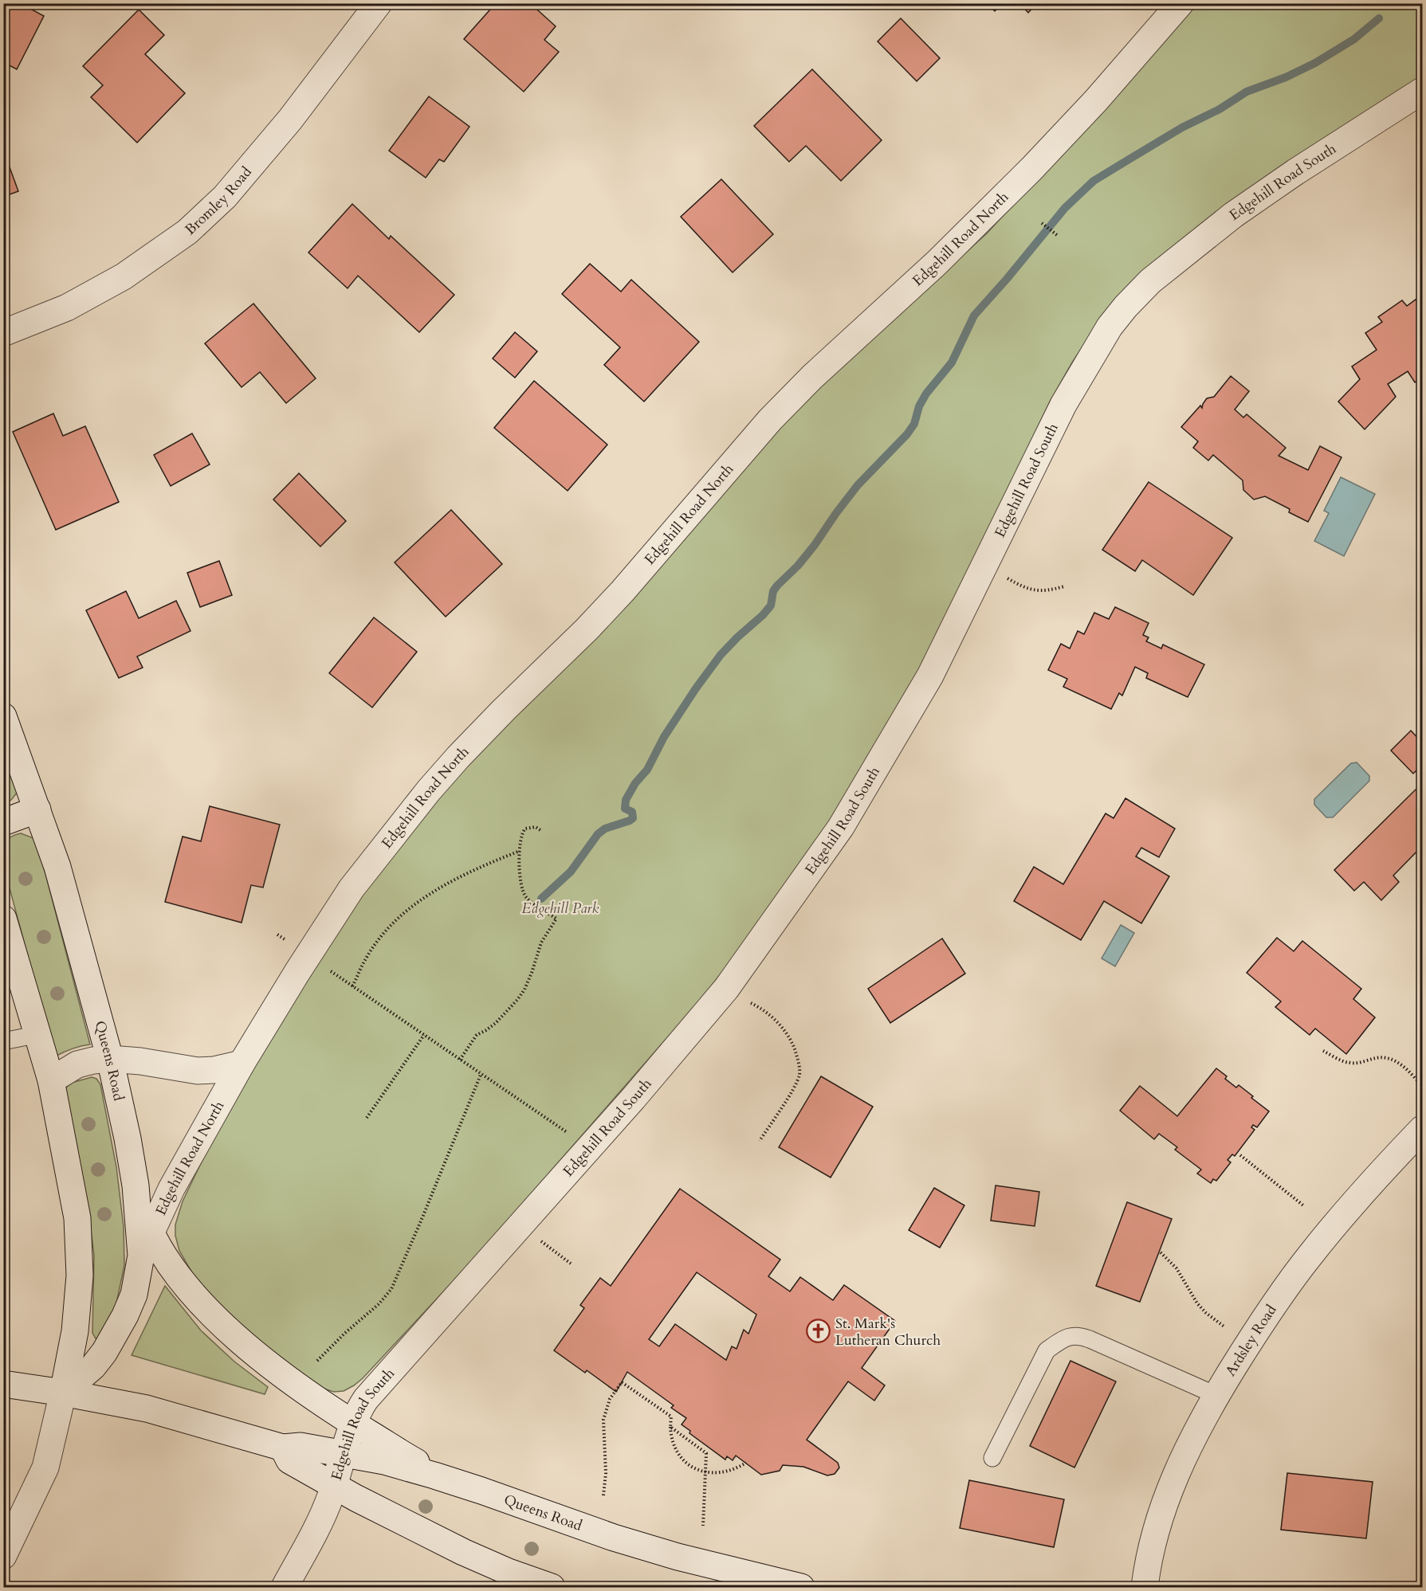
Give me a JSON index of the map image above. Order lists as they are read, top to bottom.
{
  "streets": {
    "street": [
      "Edgehill Road South",
      "Bromley Road",
      "Edgehill Road North",
      "Queens Road",
      "Ardsley Road"
    ]
  },
  "crossings": [
    ["Edgehill Road South", "Queens Road"],
    ["Edgehill Road North", "Queens Road"]
  ],
  "parks": ["Edgehill Park"],
  "places": {
    "church": ["St. Mark's Lutheran Church"]
  }
}
